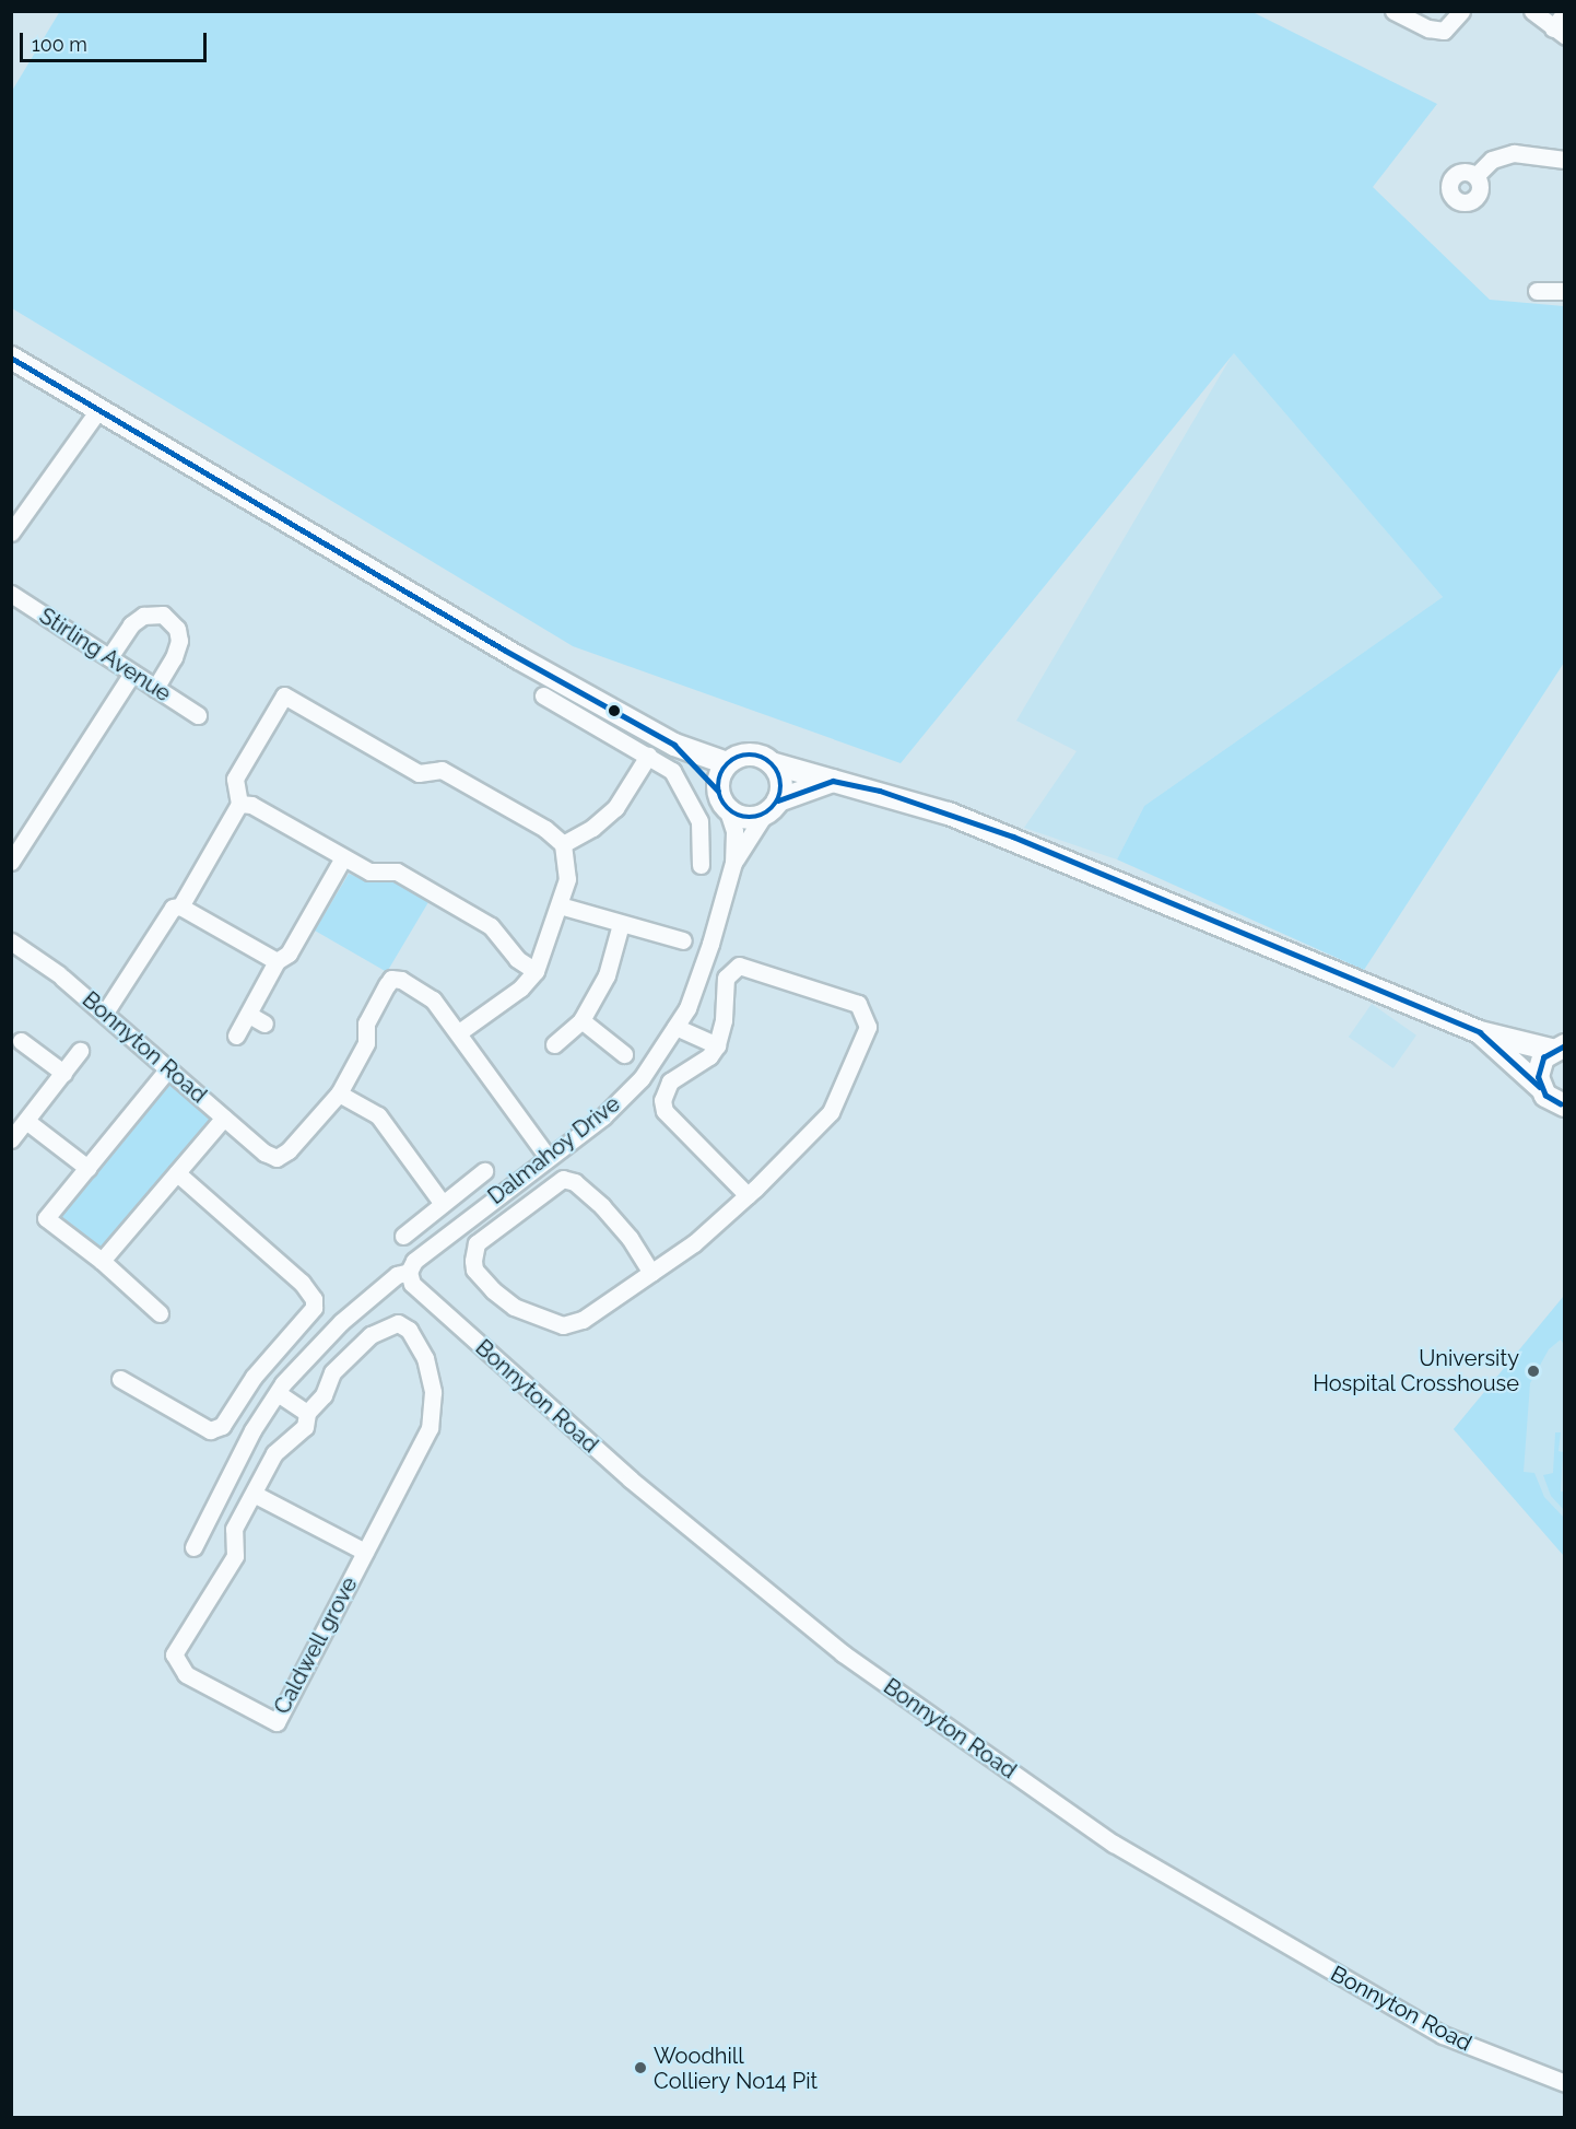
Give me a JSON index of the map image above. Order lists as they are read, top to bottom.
{
  "streets": {
    "street": [
      "Stirling Avenue",
      "Bonnyton Road",
      "Dalmahoy Drive",
      "Caldwell grove"
    ]
  },
  "crossings": [
    ["Bonnyton Road", "Dalmahoy Drive"]
  ],
  "places": ["University Hospital Crosshouse", "Woodhill Colliery No14 Pit"],
  "scale_bar": "100 m"
}
